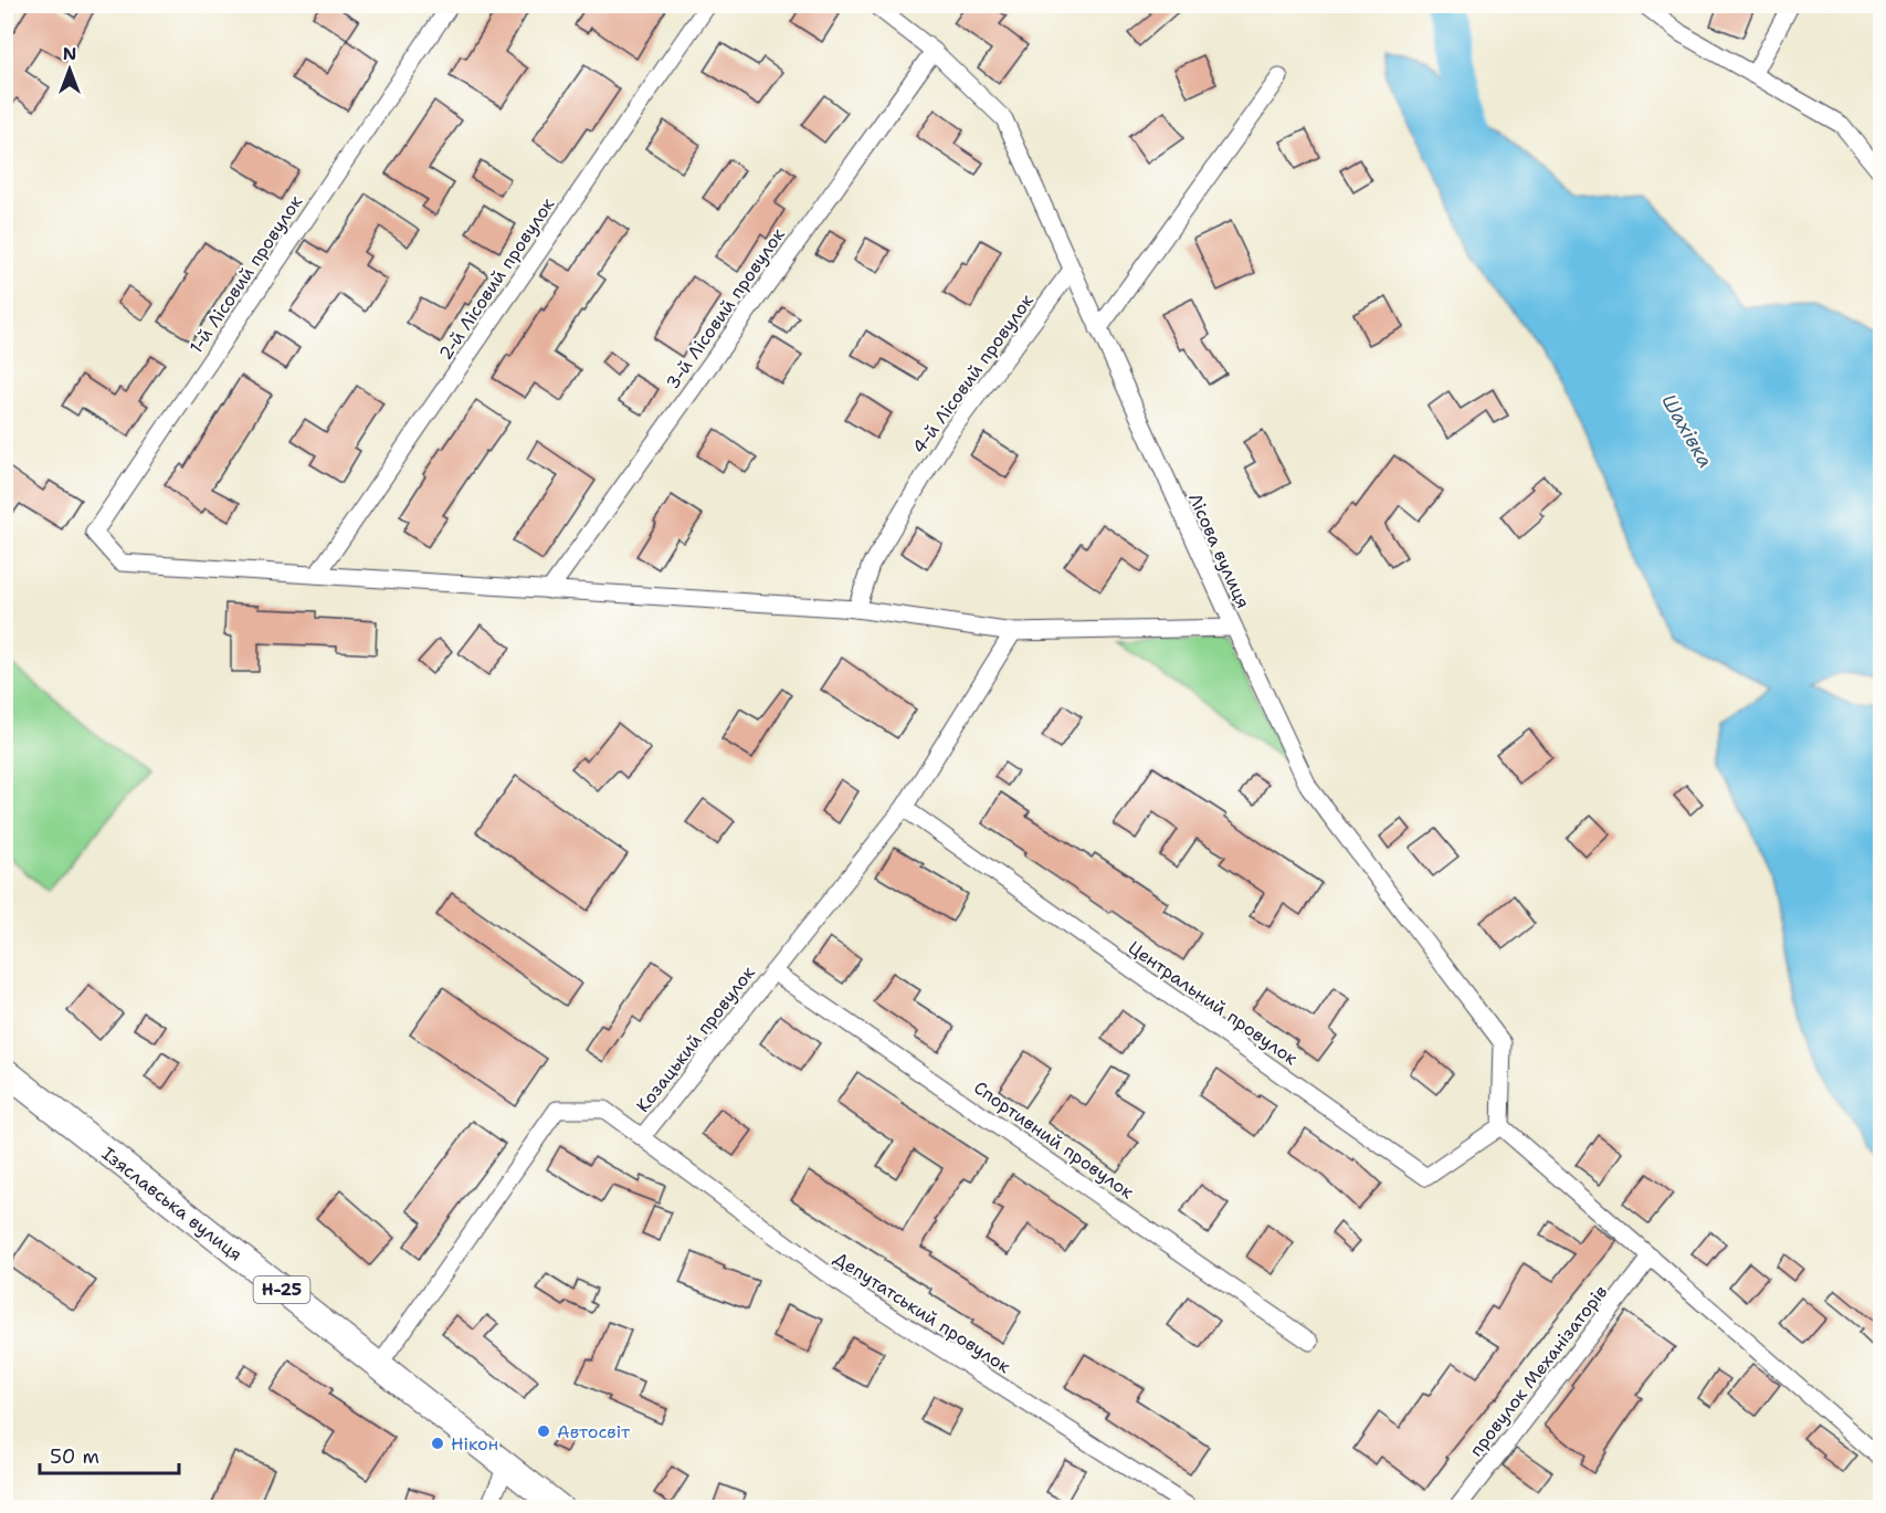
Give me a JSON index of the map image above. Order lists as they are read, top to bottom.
{
  "streets": {
    "main road": ["Ізяславська вулиця", "Н-25"],
    "street": [
      "1-й Лісовий провулок",
      "2-й Лісовий провулок",
      "3-й Лісовий провулок",
      "4-й Лісовий провулок",
      "Лісова вулиця",
      "Центральний провулок",
      "Козацький провулок",
      "Спортивний провулок",
      "Депутатський провулок",
      "провулок Механізаторів"
    ]
  },
  "crossings": [
    ["1-й Лісовий провулок", "2-й Лісовий провулок"],
    ["3-й Лісовий провулок", "Лісова вулиця"],
    ["4-й Лісовий провулок", "Лісова вулиця"],
    ["Лісова вулиця", "Центральний провулок"],
    ["Центральний провулок", "Козацький провулок"],
    ["Козацький провулок", "Спортивний провулок"],
    ["Козацький провулок", "Ізяславська вулиця"],
    ["Козацький провулок", "Депутатський провулок"]
  ],
  "water": ["Шахівка"],
  "places": ["Автосвіт", "Нікон"],
  "scale_bar": "50 m",
  "north": "top"
}
